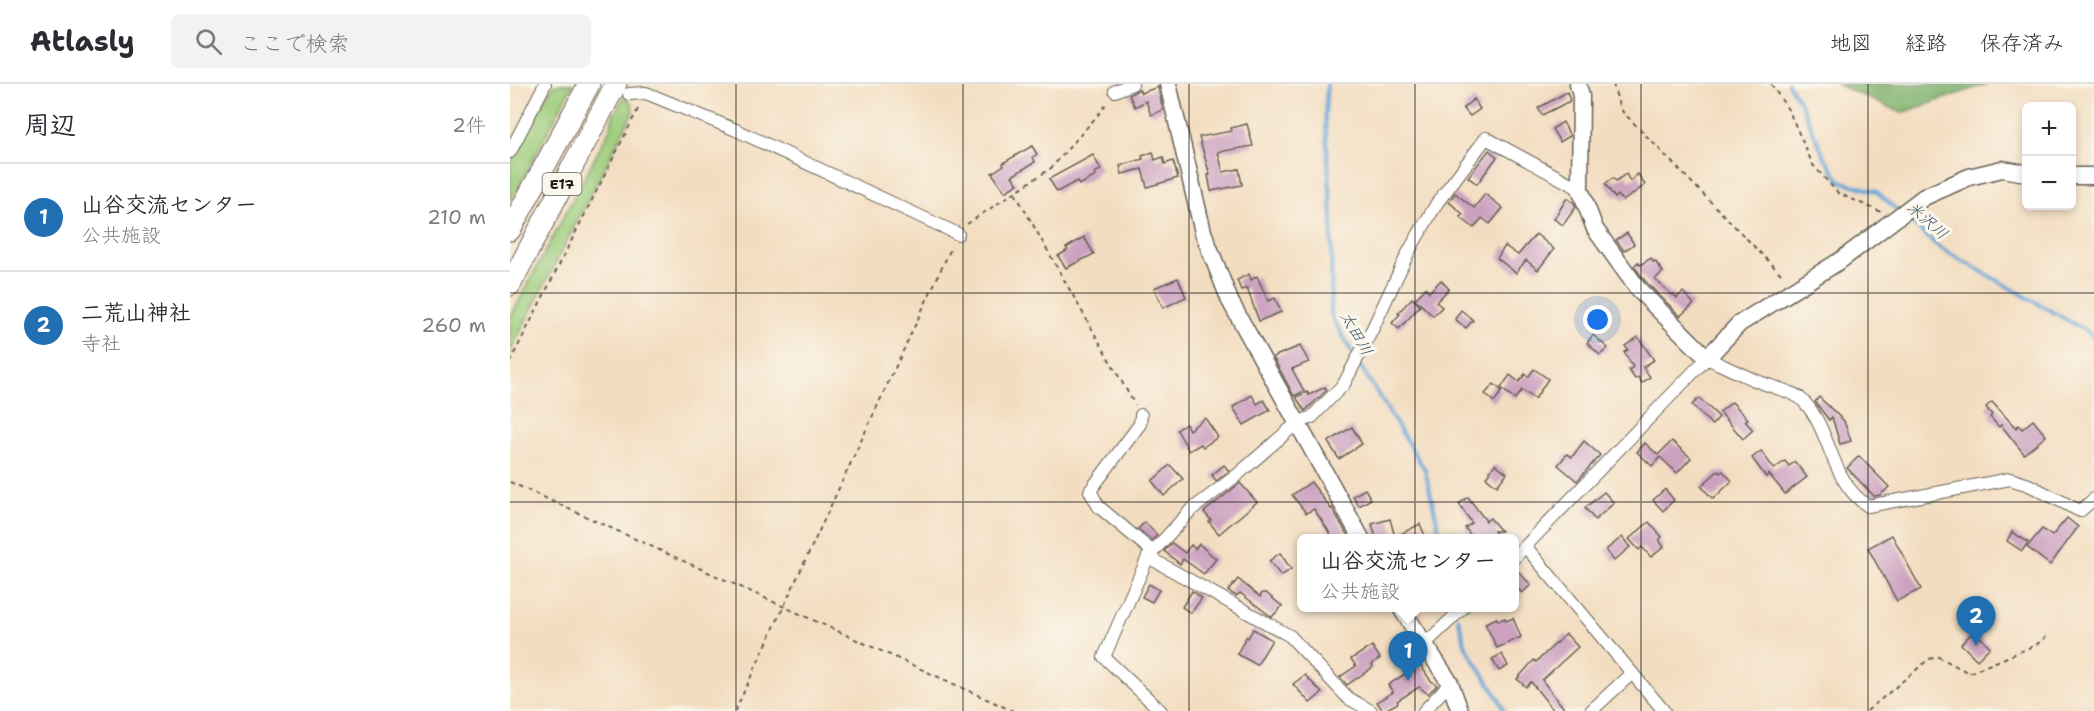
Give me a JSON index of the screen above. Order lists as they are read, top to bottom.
{
  "streets": {
    "highway": ["E17"]
  },
  "water": ["米沢川", "太田川"],
  "page": {
    "header": "Atlasly",
    "search": "ここで検索",
    "nav": ["地図", "経路", "保存済み"],
    "heading": ["周辺", "2件"],
    "map_buttons": ["+", "−"],
    "list": [
      {
        "mark": "1",
        "name": "山谷交流センター",
        "note": "公共施設",
        "value": "210 m"
      },
      {
        "mark": "2",
        "name": "二荒山神社",
        "note": "寺社",
        "value": "260 m"
      }
    ],
    "popup": ["山谷交流センター", "公共施設"],
    "pins": ["2", "1"]
  }
}
